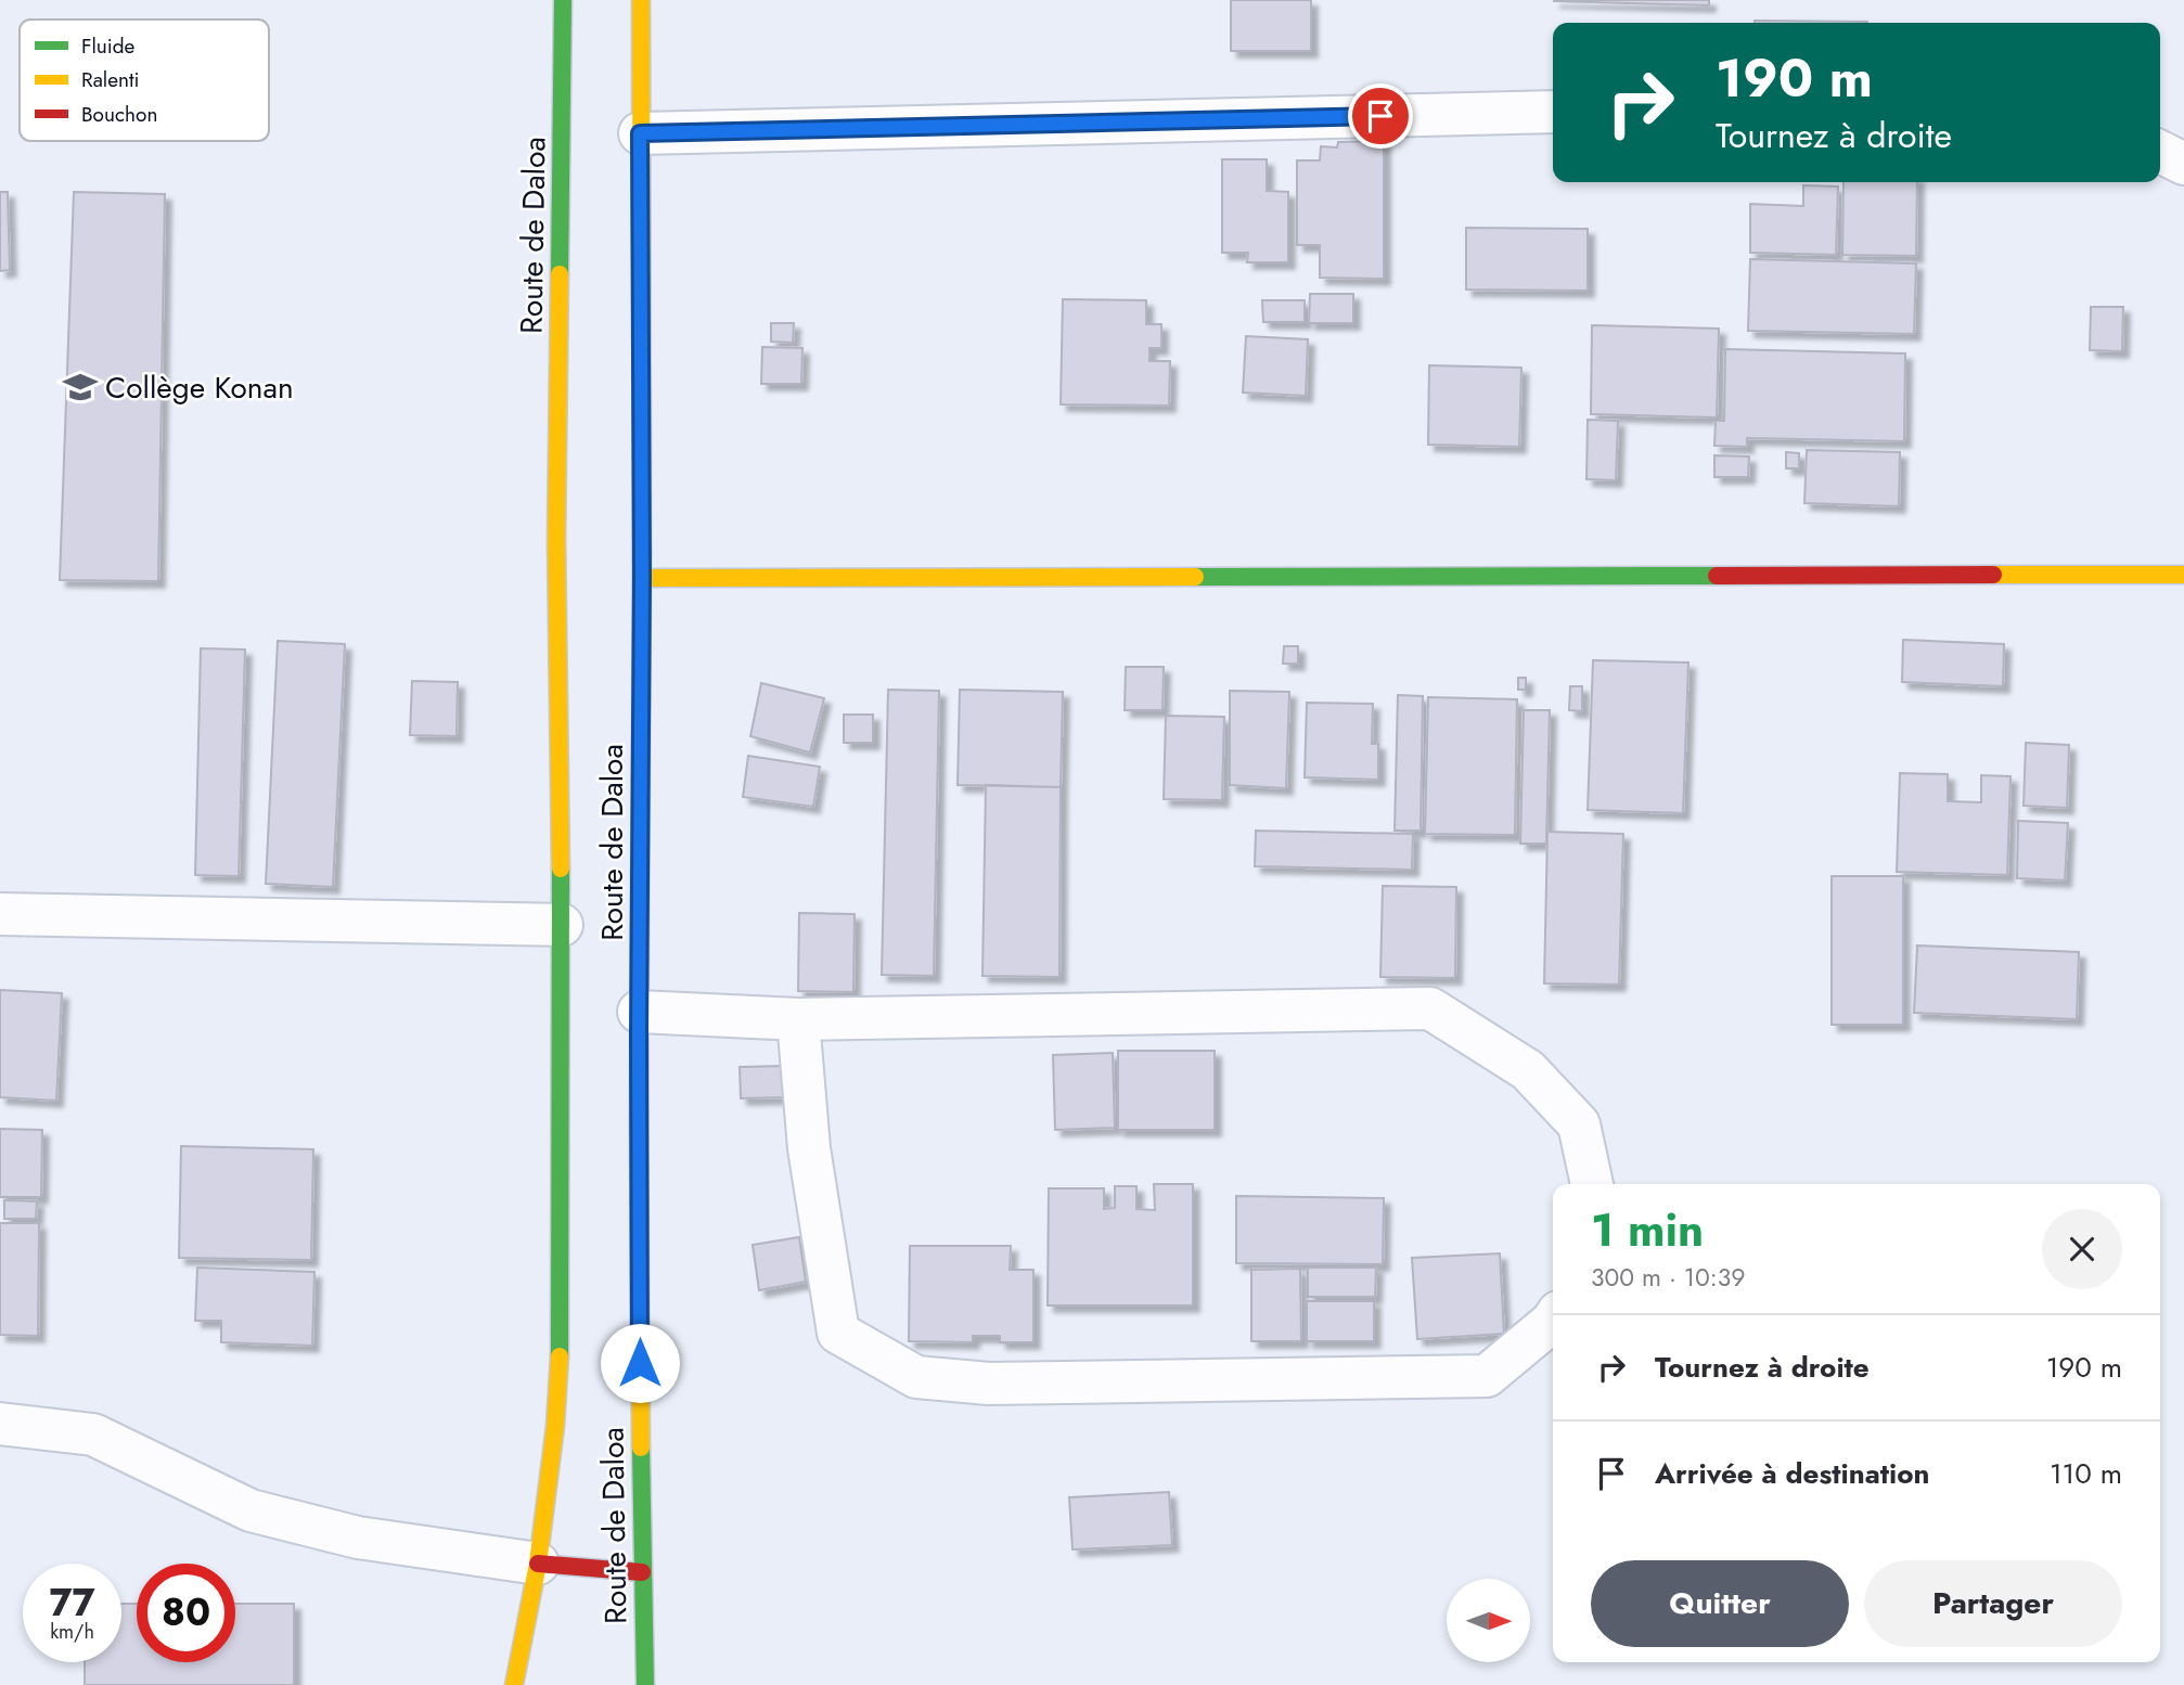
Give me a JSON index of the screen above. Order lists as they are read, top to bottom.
{
  "streets": {
    "main road": ["Route de Daloa"]
  },
  "places": {
    "school or university": ["Collège Konan"]
  },
  "legend": ["Fluide", "Ralenti", "Bouchon"],
  "north": "right",
  "page": {
    "turn": ["190 m", "Tournez à droite"],
    "heading": ["1 min", "300 m · 10:39"],
    "list": [
      {
        "name": "Tournez à droite",
        "value": "190 m"
      },
      {
        "name": "Arrivée à destination",
        "value": "110 m"
      }
    ],
    "buttons": ["Quitter", "Partager"],
    "speed": "77 km/h",
    "limit": "80"
  }
}
